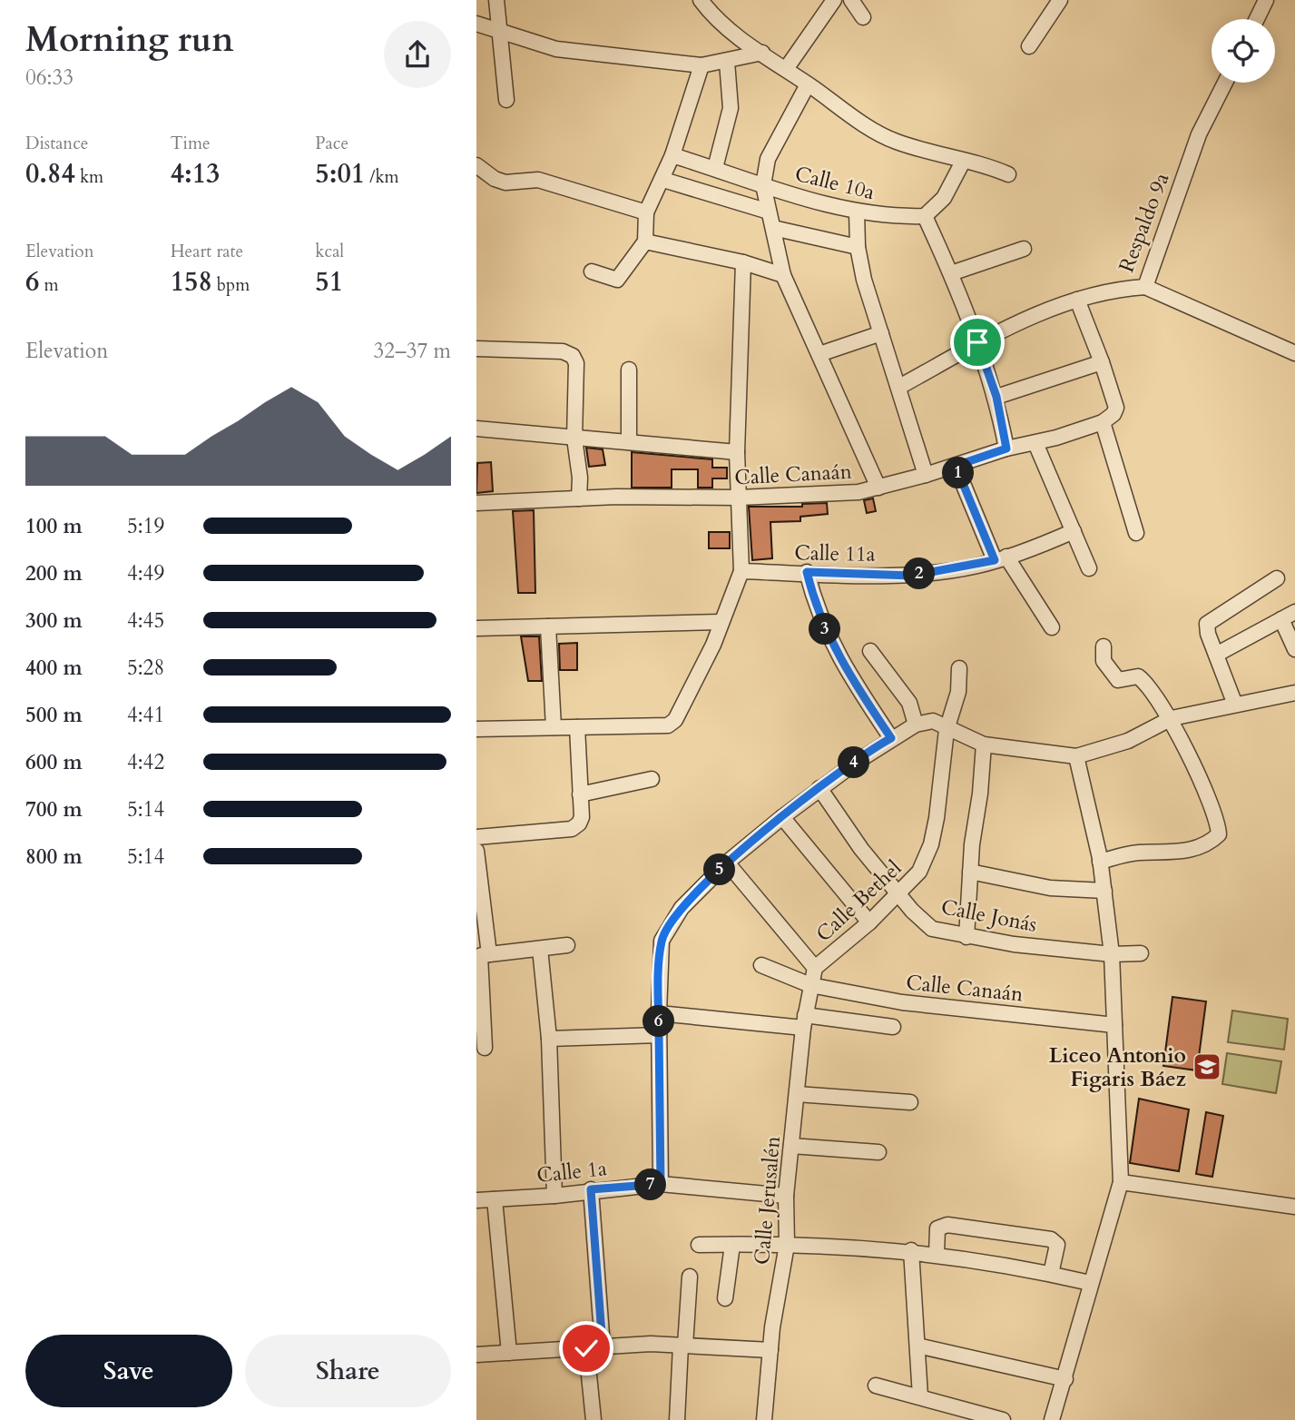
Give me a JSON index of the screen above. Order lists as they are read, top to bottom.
{
  "streets": {
    "street": [
      "Calle 10a",
      "Respaldo 9a",
      "Calle Canaán",
      "Calle 11a",
      "Calle Bethel",
      "Calle Jonás",
      "Calle 1a",
      "Calle Jerusalén"
    ]
  },
  "crossings": [
    ["Calle Canaán", "Calle Bethel"],
    ["Calle Canaán", "Calle Jerusalén"],
    ["Calle Bethel", "Calle Jonás"],
    ["Calle Bethel", "Calle Jerusalén"],
    ["Calle 1a", "Calle Jerusalén"]
  ],
  "places": {
    "school or university": ["Liceo Antonio Figaris Báez"]
  },
  "page": {
    "heading": ["Morning run", "06:33"],
    "stats": [
      ["Distance", "0.84 km"],
      ["Time", "4:13"],
      ["Pace", "5:01 /km"],
      ["Elevation", "6 m"],
      ["Heart rate", "158 bpm"],
      ["kcal", "51"]
    ],
    "chart": ["Elevation", "32–37 m"],
    "pins": [
      "1",
      "2",
      "3",
      "4",
      "5",
      "6",
      "7"
    ],
    "list": [
      {
        "name": "100 m",
        "note": "5:19"
      },
      {
        "name": "200 m",
        "note": "4:49"
      },
      {
        "name": "300 m",
        "note": "4:45"
      },
      {
        "name": "400 m",
        "note": "5:28"
      },
      {
        "name": "500 m",
        "note": "4:41"
      },
      {
        "name": "600 m",
        "note": "4:42"
      },
      {
        "name": "700 m",
        "note": "5:14"
      },
      {
        "name": "800 m",
        "note": "5:14"
      }
    ],
    "buttons": ["Save", "Share"]
  }
}
